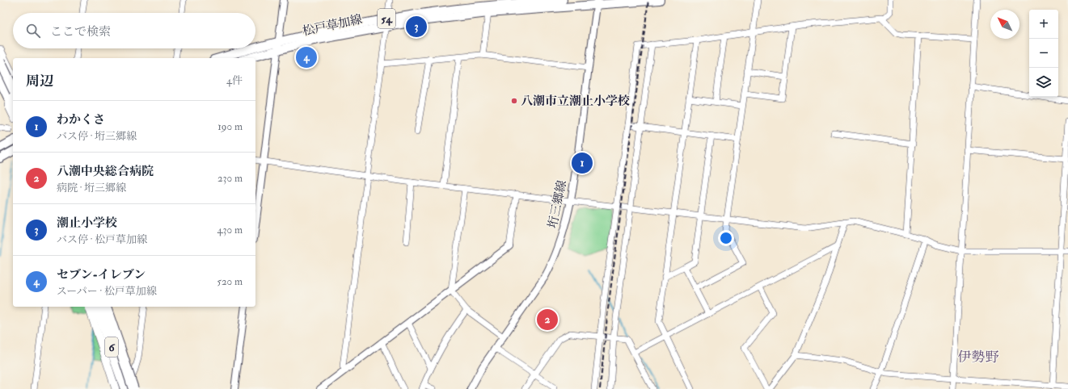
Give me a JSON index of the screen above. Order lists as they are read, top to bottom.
{
  "streets": {
    "highway": ["6"],
    "main road": ["54", "松戸草加線"],
    "street": ["垳三郷線"]
  },
  "crossings": [
    ["松戸草加線", "垳三郷線"]
  ],
  "districts": ["伊勢野"],
  "places": ["八潮市立潮止小学校"],
  "north": "top left",
  "page": {
    "map_buttons": ["+", "−"],
    "search": "ここで検索",
    "pins": [
      "3",
      "4",
      "1",
      "2"
    ],
    "heading": ["周辺", "4件"],
    "list": [
      {
        "mark": "1",
        "name": "わかくさ",
        "note": "バス停 · 垳三郷線",
        "value": "190 m"
      },
      {
        "mark": "2",
        "name": "八潮中央総合病院",
        "note": "病院 · 垳三郷線",
        "value": "230 m"
      },
      {
        "mark": "3",
        "name": "潮止小学校",
        "note": "バス停 · 松戸草加線",
        "value": "430 m"
      },
      {
        "mark": "4",
        "name": "セブン-イレブン",
        "note": "スーパー · 松戸草加線",
        "value": "520 m"
      }
    ]
  }
}
